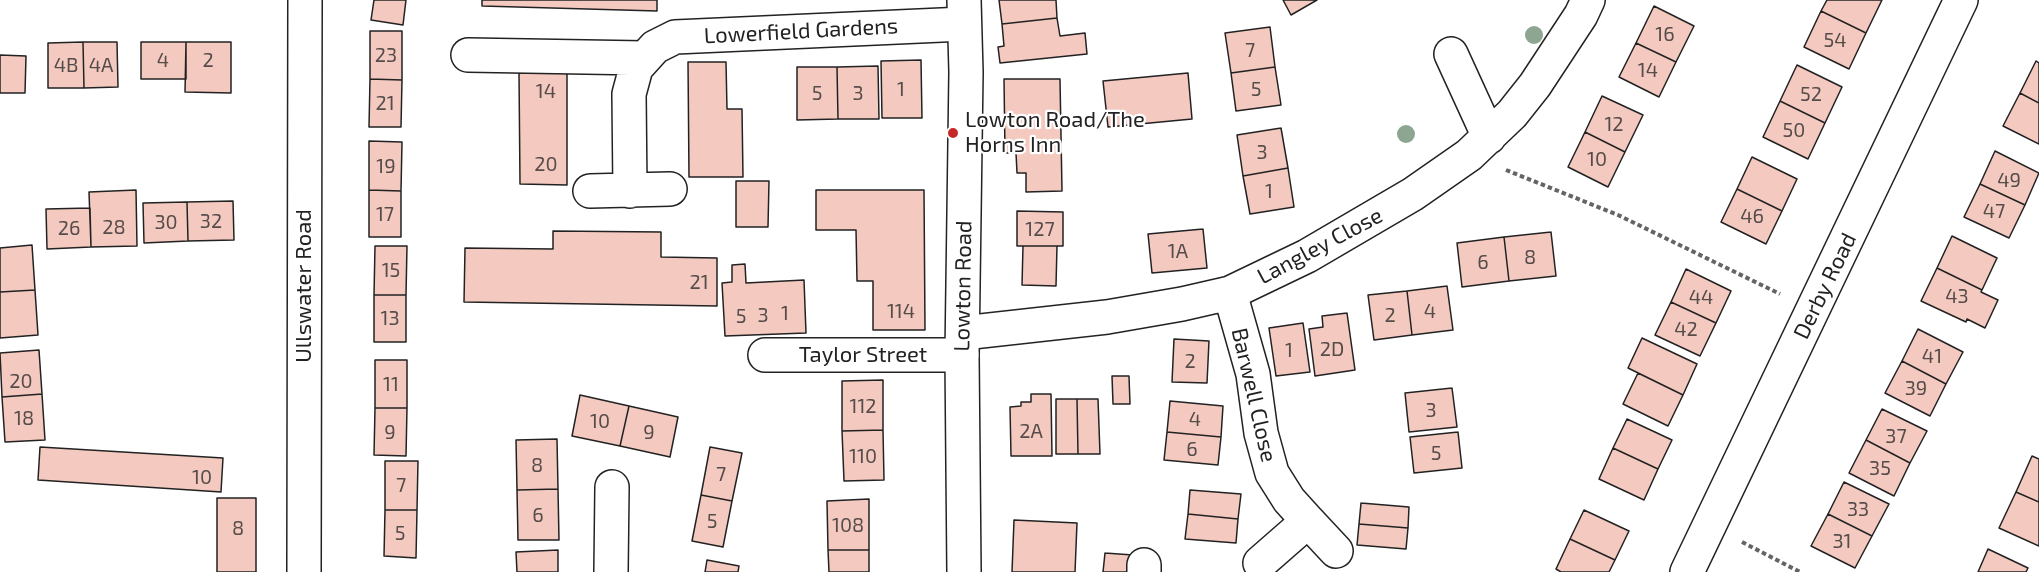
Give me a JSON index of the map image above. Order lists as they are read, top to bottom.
{
  "streets": {
    "street": [
      "Lowerfield Gardens",
      "Langley Close",
      "Ullswater Road",
      "Lowton Road",
      "Derby Road",
      "Taylor Street",
      "Barwell Close"
    ]
  },
  "crossings": [
    ["Lowerfield Gardens", "Lowton Road"],
    ["Langley Close", "Lowton Road"],
    ["Langley Close", "Taylor Street"],
    ["Langley Close", "Barwell Close"],
    ["Lowton Road", "Taylor Street"]
  ],
  "places": ["Lowton Road/The Horns Inn"],
  "house_numbers": [
    "16",
    "54",
    "7",
    "23",
    "4",
    "2",
    "4B",
    "4A",
    "14",
    "1",
    "5",
    "14",
    "5",
    "3",
    "52",
    "21",
    "12",
    "50",
    "3",
    "10",
    "20",
    "19",
    "49",
    "1",
    "47",
    "17",
    "46",
    "32",
    "30",
    "28",
    "26",
    "127",
    "1A",
    "8",
    "6",
    "15",
    "21",
    "43",
    "44",
    "114",
    "4",
    "1",
    "3",
    "2",
    "5",
    "13",
    "42",
    "2D",
    "1",
    "41",
    "2",
    "20",
    "11",
    "39",
    "112",
    "3",
    "18",
    "4",
    "10",
    "2A",
    "9",
    "9",
    "37",
    "6",
    "5",
    "110",
    "8",
    "35",
    "7",
    "10",
    "7",
    "33",
    "6",
    "5",
    "108",
    "8",
    "5",
    "31"
  ]
}
